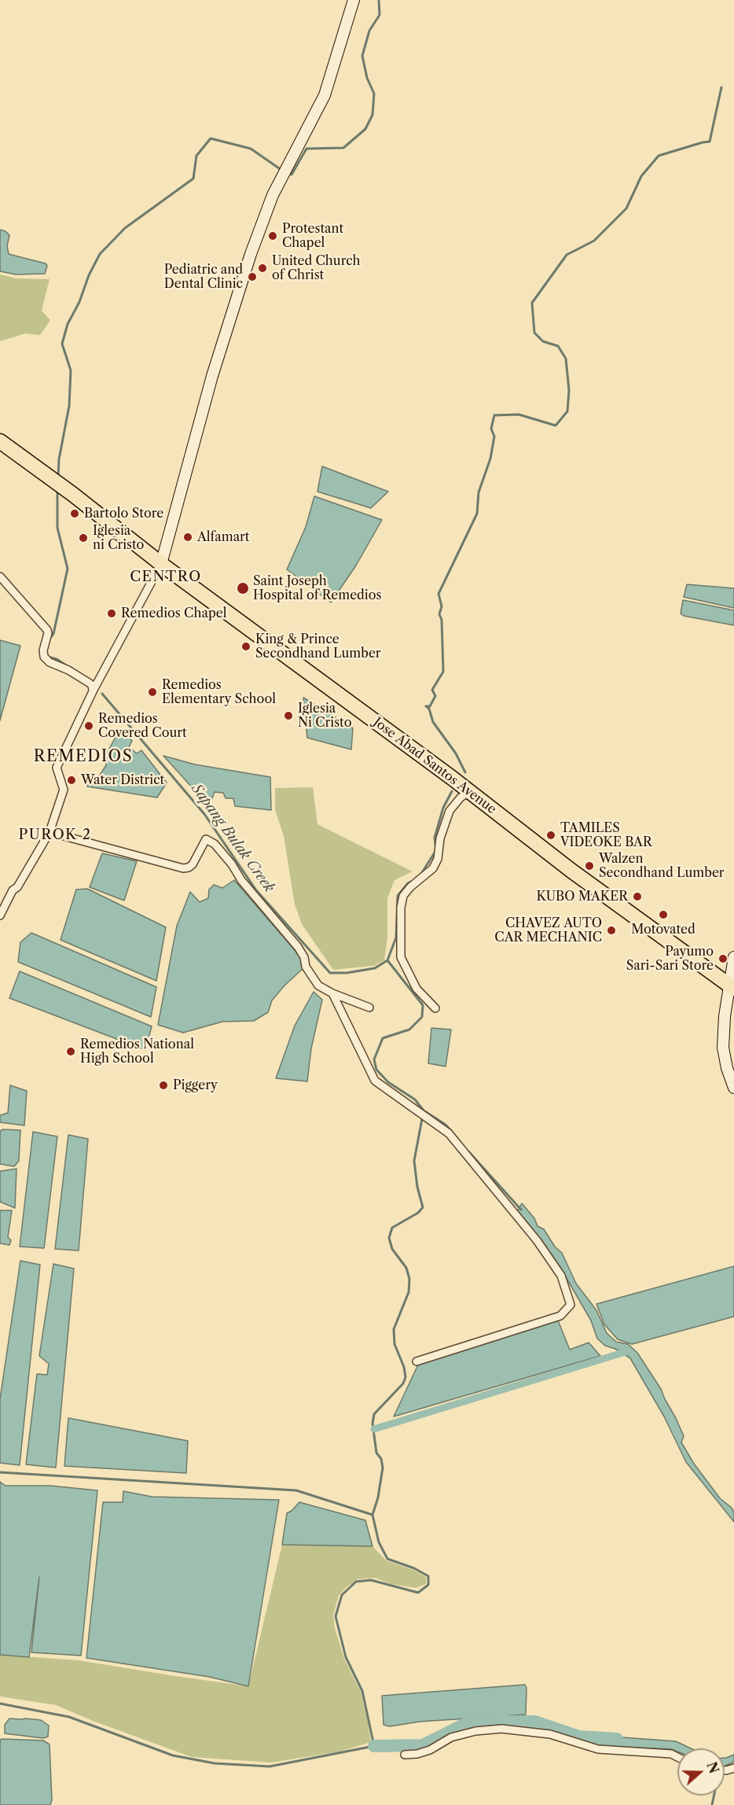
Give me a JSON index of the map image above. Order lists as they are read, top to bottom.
{
  "streets": {
    "highway": ["Jose Abad Santos Avenue"]
  },
  "districts": ["CENTRO", "REMEDIOS", "PUROK 2"],
  "water": ["Sapang Bulak Creek"],
  "places": [
    "Protestant Chapel",
    "United Church of Christ",
    "Pediatric and Dental Clinic",
    "Bartolo Store",
    "Alfamart",
    "Iglesia ni Cristo",
    "Saint Joseph Hospital of Remedios",
    "Remedios Chapel",
    "King & Prince Secondhand Lumber",
    "Remedios Elementary School",
    "Iglesia Ni Cristo",
    "Remedios Covered Court",
    "Water District",
    "TAMILES VIDEOKE BAR",
    "Walzen Secondhand Lumber",
    "KUBO MAKER",
    "Motovated",
    "CHAVEZ AUTO CAR MECHANIC",
    "Payumo Sari-Sari Store",
    "Remedios National High School",
    "Piggery"
  ],
  "north": "right"
}
